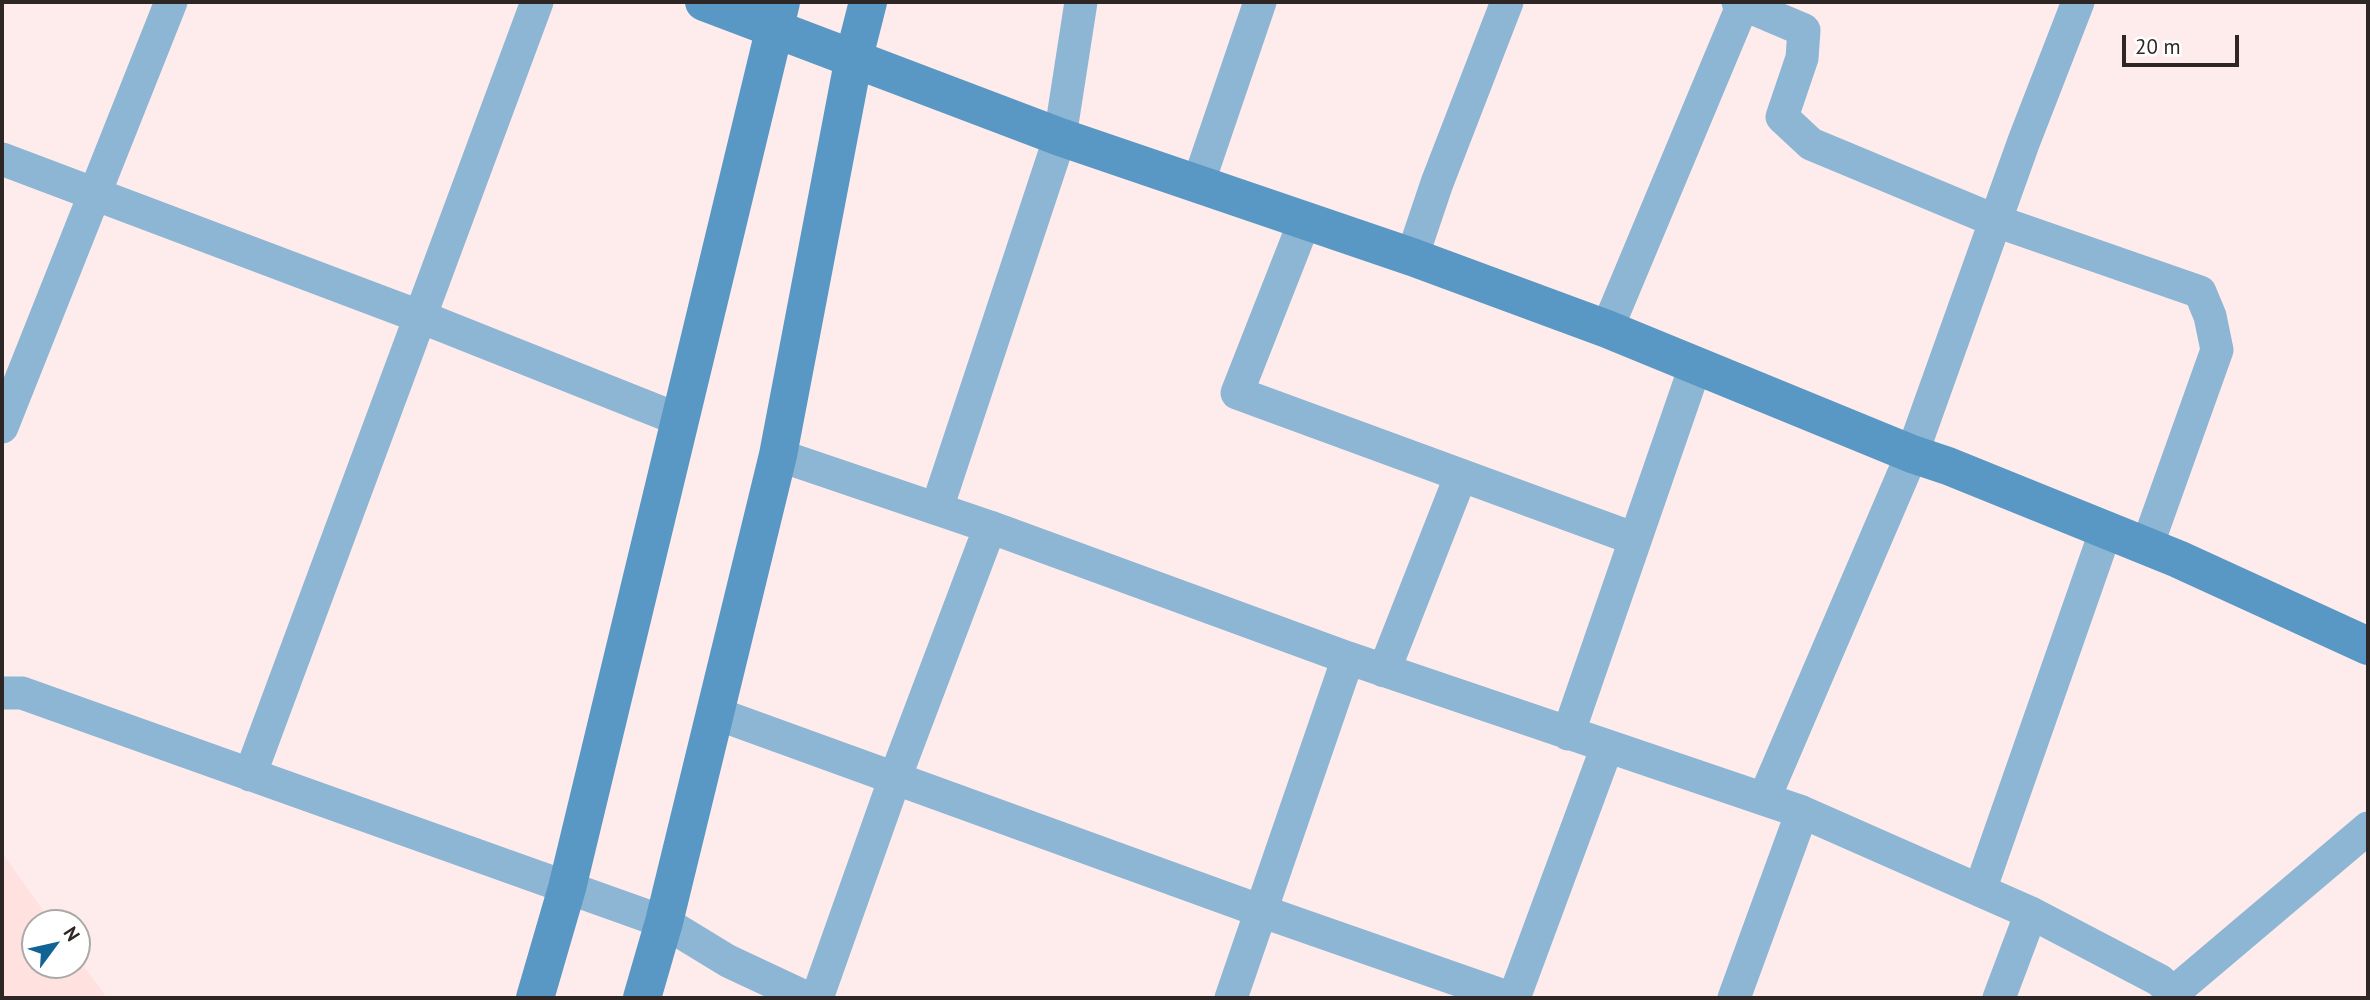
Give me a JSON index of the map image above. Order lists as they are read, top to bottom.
{
  "scale_bar": "20 m",
  "north": "top right"
}
